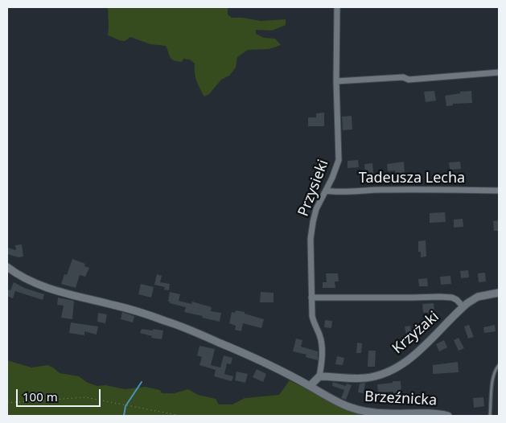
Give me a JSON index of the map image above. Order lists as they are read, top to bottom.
{
  "streets": {
    "street": [
      "Tadeusza Lecha",
      "Przysieki",
      "Krzyżaki",
      "Brzeźnicka"
    ]
  },
  "crossings": [
    ["Tadeusza Lecha", "Przysieki"],
    ["Przysieki", "Krzyżaki"]
  ],
  "scale_bar": "100 m"
}
